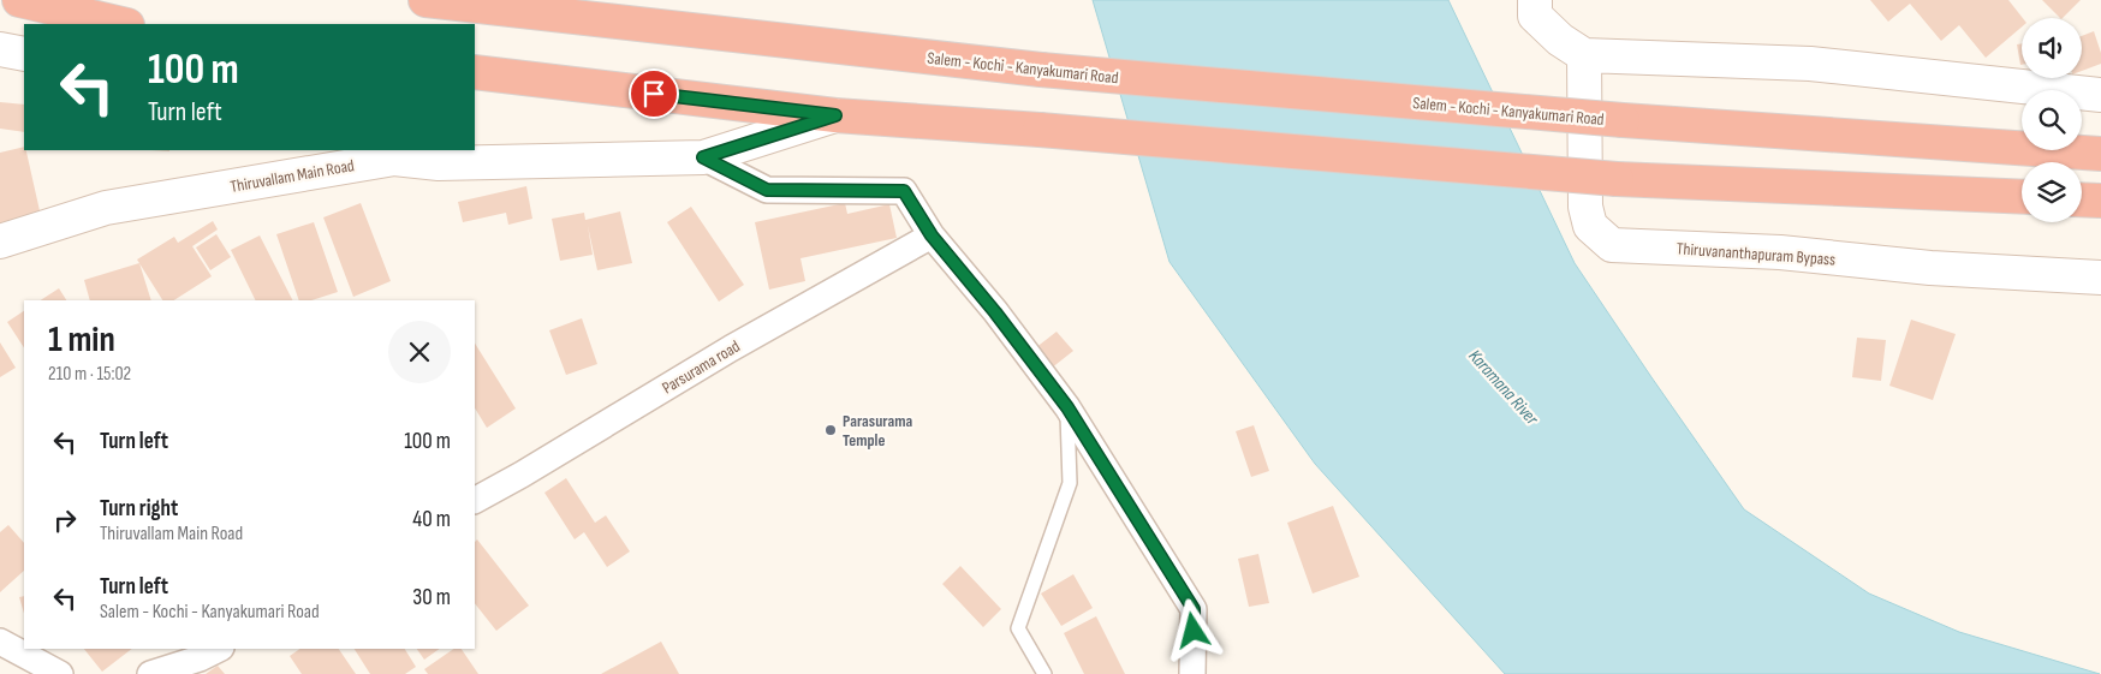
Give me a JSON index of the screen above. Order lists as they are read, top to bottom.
{
  "streets": {
    "highway": ["Salem - Kochi - Kanyakumari Road"],
    "street": ["Thiruvallam Main Road", "Thiruvananthapuram Bypass", "Parsurama road"]
  },
  "water": ["Karamana River"],
  "places": ["Parasurama Temple"],
  "page": {
    "turn": ["100 m", "Turn left"],
    "heading": ["1 min", "210 m · 15:02"],
    "list": [
      {
        "name": "Turn left",
        "value": "100 m"
      },
      {
        "name": "Turn right",
        "note": "Thiruvallam Main Road",
        "value": "40 m"
      },
      {
        "name": "Turn left",
        "note": "Salem - Kochi - Kanyakumari Road",
        "value": "30 m"
      }
    ]
  }
}
